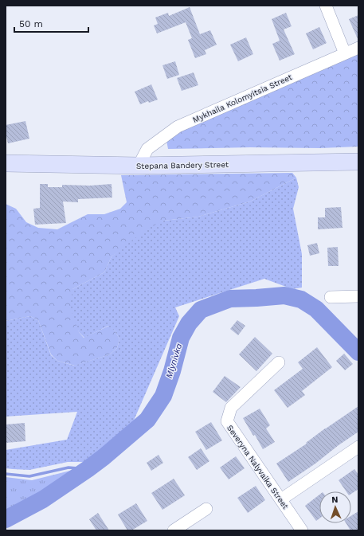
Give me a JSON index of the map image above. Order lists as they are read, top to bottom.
{
  "streets": {
    "main road": ["Stepana Bandery Street"],
    "street": ["Mykhaila Kolomyitsia Street", "Severyna Nalyvaika Street"]
  },
  "crossings": [
    ["Mykhaila Kolomyitsia Street", "Stepana Bandery Street"]
  ],
  "water": ["Mlynivka"],
  "scale_bar": "50 m",
  "north": "top"
}
